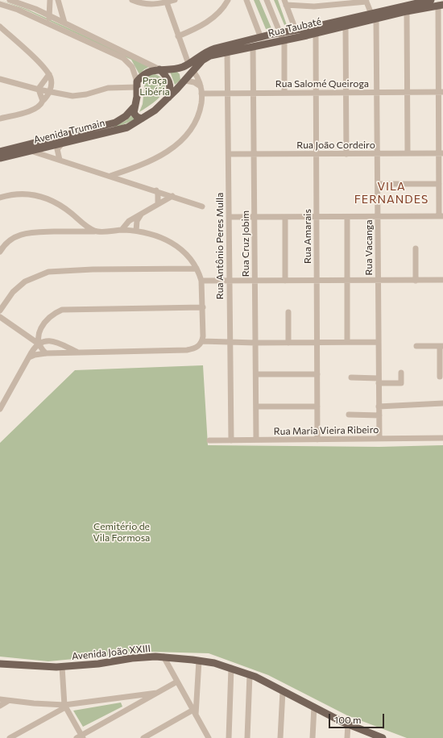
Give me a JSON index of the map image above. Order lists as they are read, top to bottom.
{
  "streets": {
    "main road": ["Rua Taubaté", "Avenida Trumain", "Avenida João XXIII"],
    "street": [
      "Rua Salomé Queiroga",
      "Rua João Cordeiro",
      "Rua Amarais",
      "Rua Cruz Jobim",
      "Rua Antônio Peres Mulla",
      "Rua Vacanga",
      "Rua Maria Vieira Ribeiro"
    ]
  },
  "crossings": [
    ["Rua Taubaté", "Rua Amarais"],
    ["Rua Taubaté", "Rua Cruz Jobim"],
    ["Rua Taubaté", "Rua Antônio Peres Mulla"],
    ["Rua Taubaté", "Rua Vacanga"],
    ["Rua Salomé Queiroga", "Rua Amarais"],
    ["Rua Salomé Queiroga", "Rua Cruz Jobim"],
    ["Rua Salomé Queiroga", "Rua Antônio Peres Mulla"],
    ["Rua Salomé Queiroga", "Rua Vacanga"],
    ["Rua João Cordeiro", "Rua Amarais"],
    ["Rua João Cordeiro", "Rua Cruz Jobim"],
    ["Rua João Cordeiro", "Rua Antônio Peres Mulla"],
    ["Rua João Cordeiro", "Rua Vacanga"],
    ["Rua Amarais", "Rua Maria Vieira Ribeiro"],
    ["Rua Cruz Jobim", "Rua Maria Vieira Ribeiro"],
    ["Rua Antônio Peres Mulla", "Rua Maria Vieira Ribeiro"],
    ["Rua Vacanga", "Rua Maria Vieira Ribeiro"]
  ],
  "districts": ["VILA FERNANDES"],
  "parks": ["Praça Libéria", "Cemitério de Vila Formosa"],
  "scale_bar": "100 m"
}
